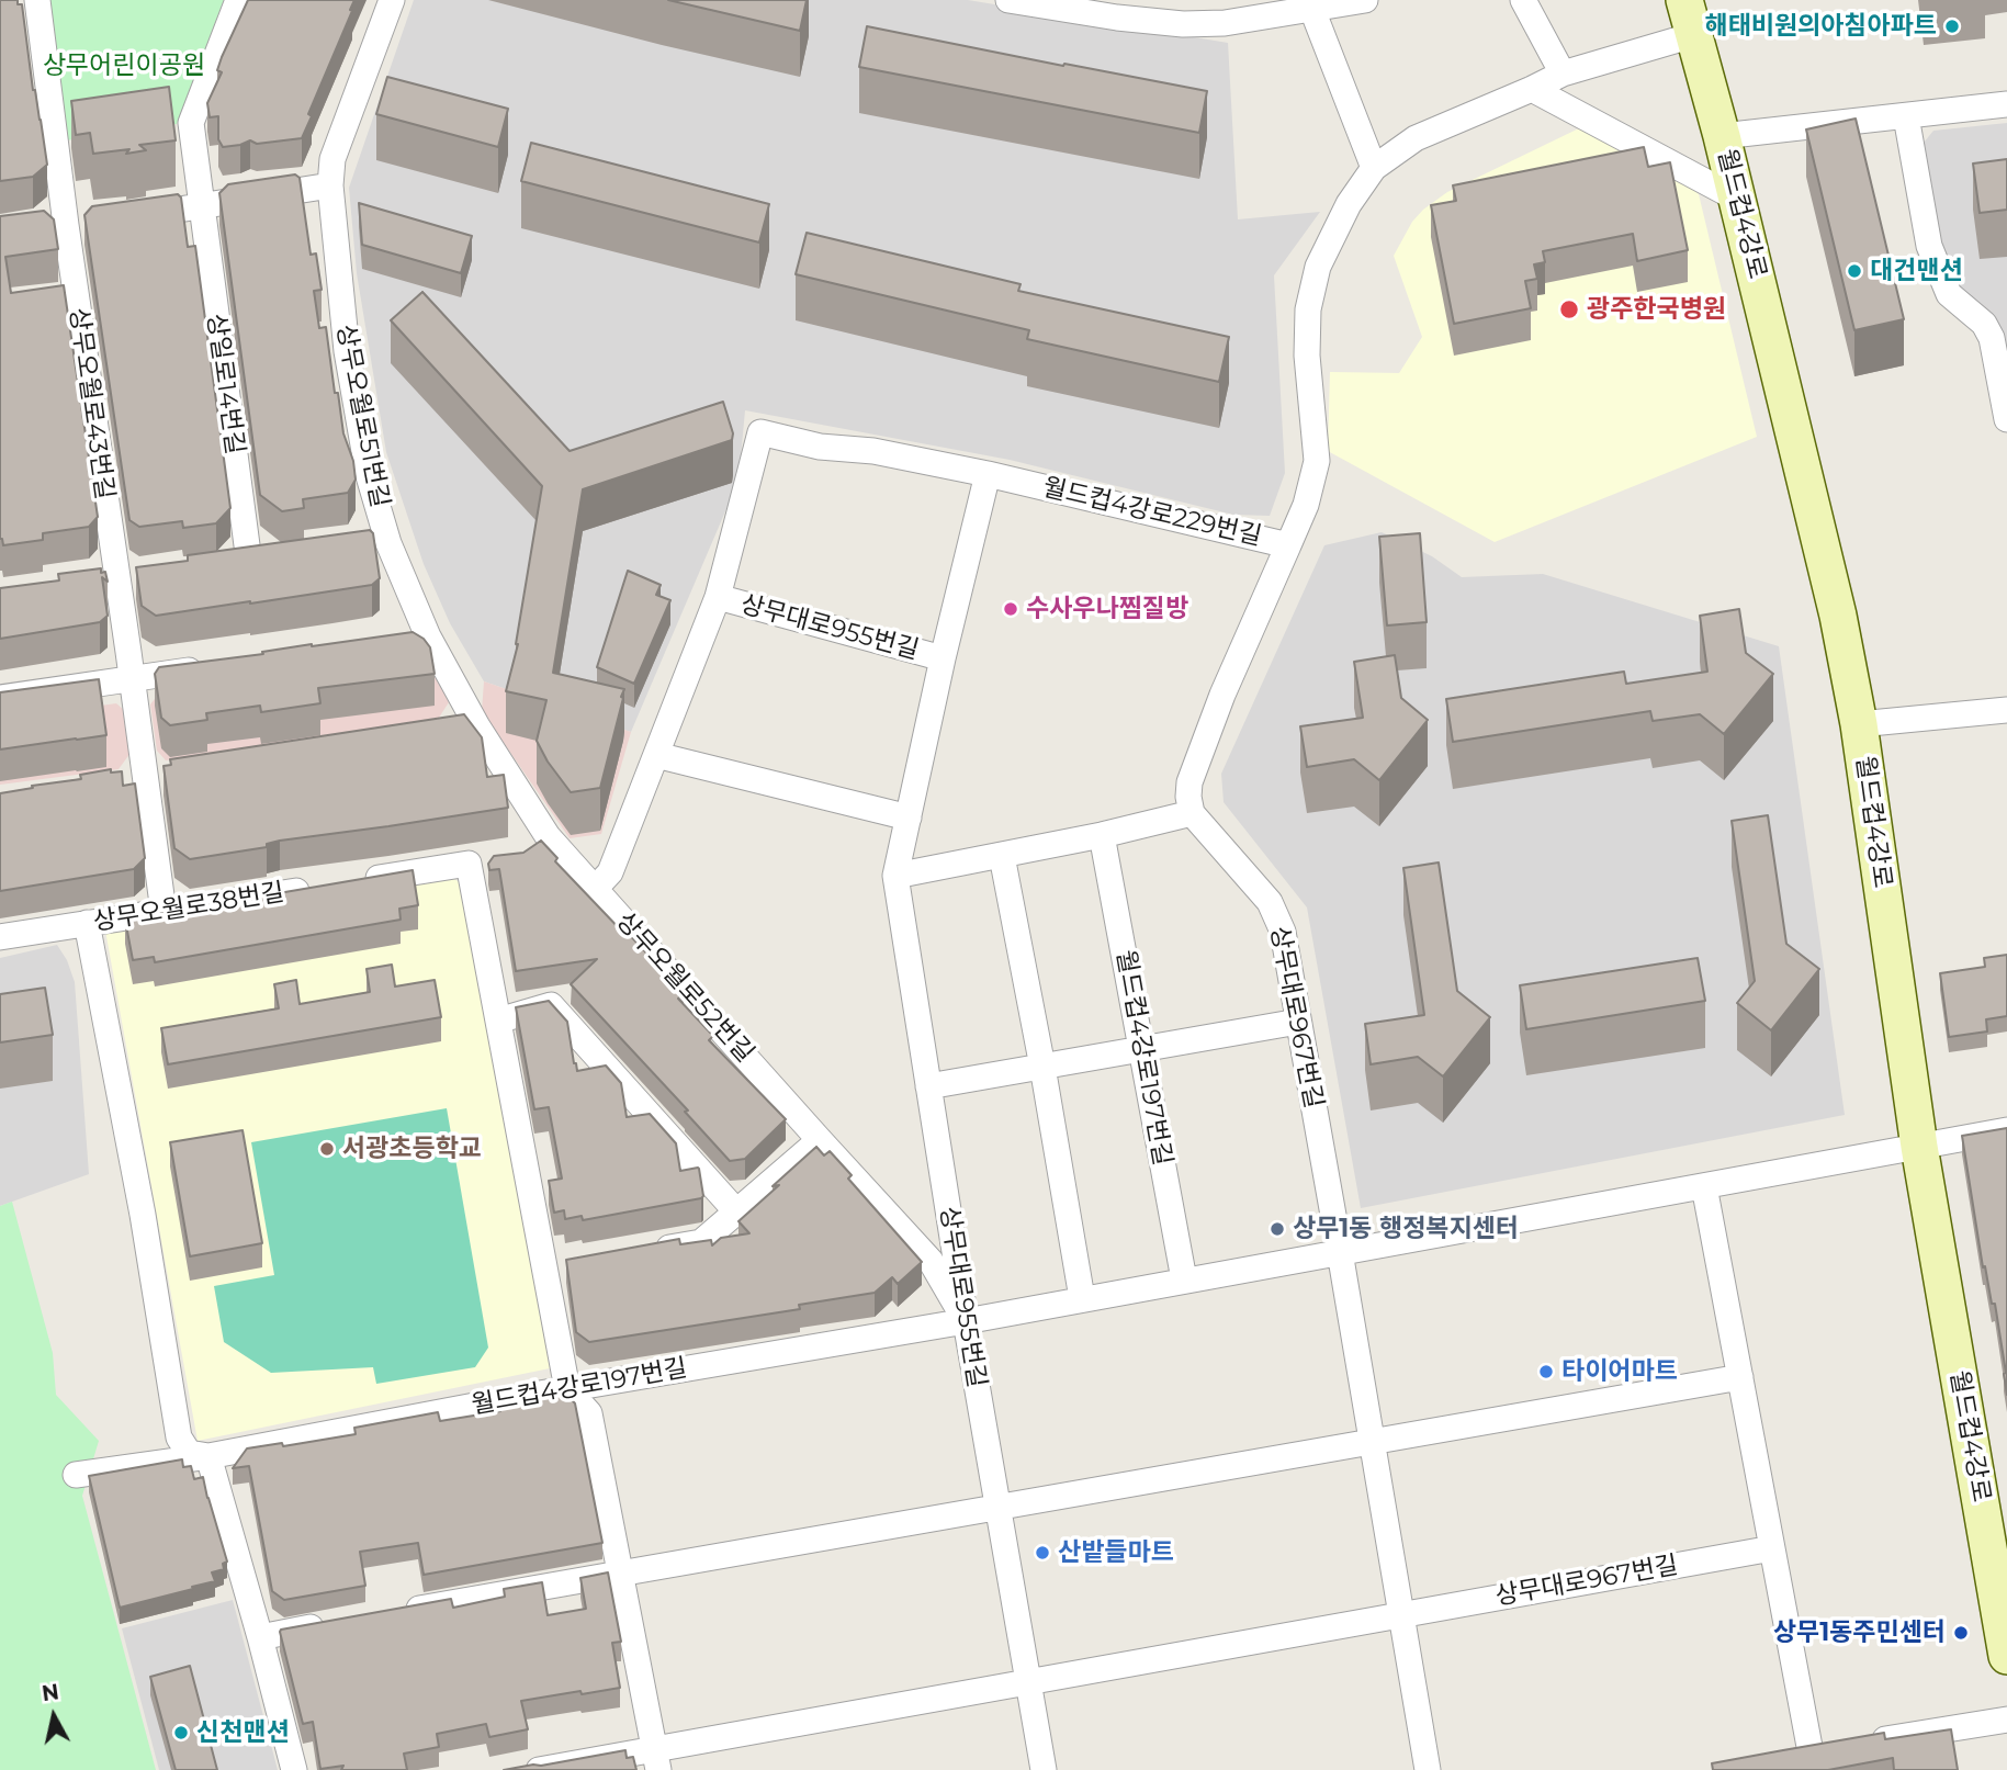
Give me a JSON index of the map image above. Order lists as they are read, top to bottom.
{
  "streets": {
    "street": [
      "월드컵4강로",
      "상일로14번길",
      "상무오월로43번길",
      "상무오월로51번길",
      "월드컵4강로229번길",
      "상무대로955번길",
      "상무오월로38번길",
      "상무오월로52번길",
      "상무대로967번길",
      "월드컵4강로197번길"
    ]
  },
  "crossings": [
    ["월드컵4강로", "월드컵4강로229번길"],
    ["월드컵4강로", "월드컵4강로197번길"],
    ["상무오월로43번길", "상무오월로38번길"],
    ["상무오월로51번길", "상무오월로52번길"],
    ["월드컵4강로229번길", "상무대로955번길"],
    ["월드컵4강로229번길", "상무오월로52번길"],
    ["상무대로955번길", "상무오월로52번길"],
    ["상무대로955번길", "월드컵4강로197번길"],
    ["상무오월로52번길", "월드컵4강로197번길"],
    ["상무대로967번길", "월드컵4강로197번길"]
  ],
  "parks": ["상무어린이공원"],
  "places": [
    "해태비원의아침아파트",
    "대건맨션",
    "광주한국병원",
    "수사우나찜질방",
    "서광초등학교",
    "상무1동 행정복지센터",
    "타이어마트",
    "산밭들마트",
    "상무1동주민센터",
    "신천맨션"
  ],
  "north": "top"
}
